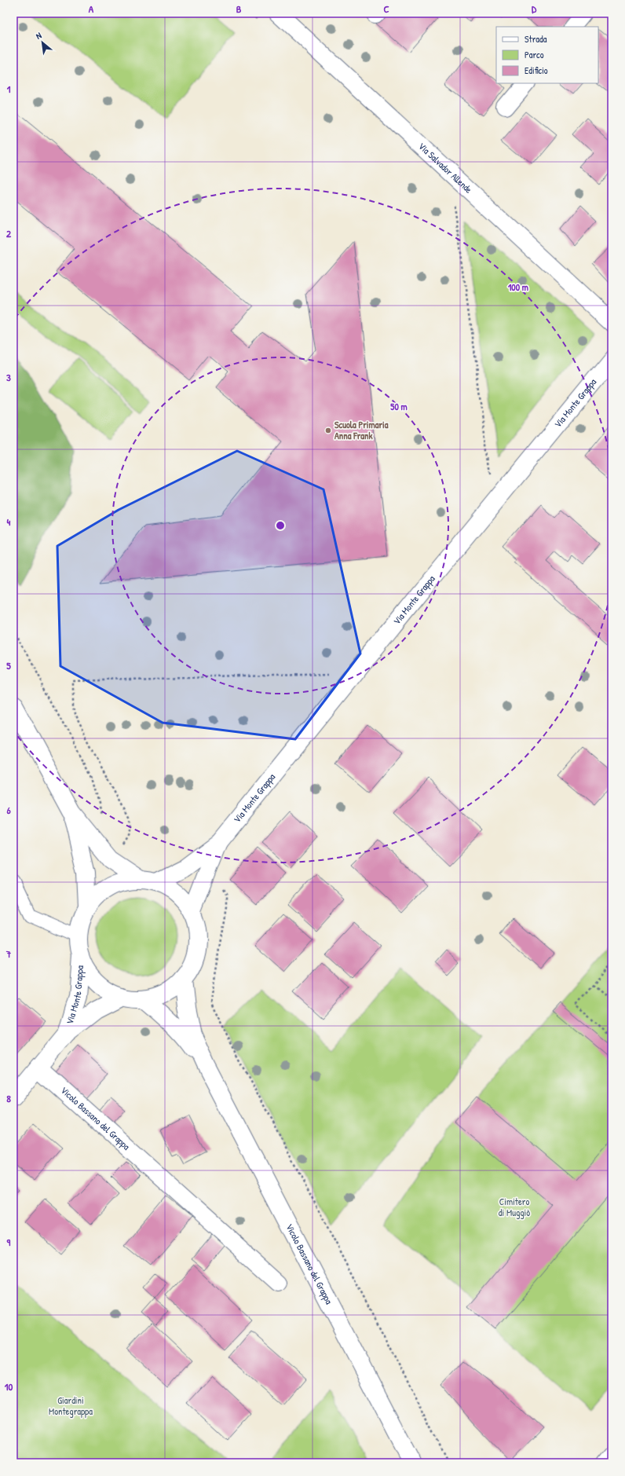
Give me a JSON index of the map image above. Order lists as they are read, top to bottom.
{
  "streets": {
    "street": ["Via Salvador Allende", "Via Monte Grappa", "Vicolo Bassano del Grappa"]
  },
  "crossings": [
    ["Via Monte Grappa", "Vicolo Bassano del Grappa"]
  ],
  "parks": ["Cimitero di Muggiò", "Giardini Montegrappa"],
  "places": ["Scuola Primaria Anna Frank"],
  "legend": ["Strada", "Parco", "Edificio"],
  "north": "top left",
  "grid": {
    "columns": [
      "A",
      "B",
      "C",
      "D"
    ],
    "rows": [
      "1",
      "2",
      "3",
      "4",
      "5",
      "6",
      "7",
      "8",
      "9",
      "10"
    ]
  },
  "rings": ["100 m", "50 m"]
}
